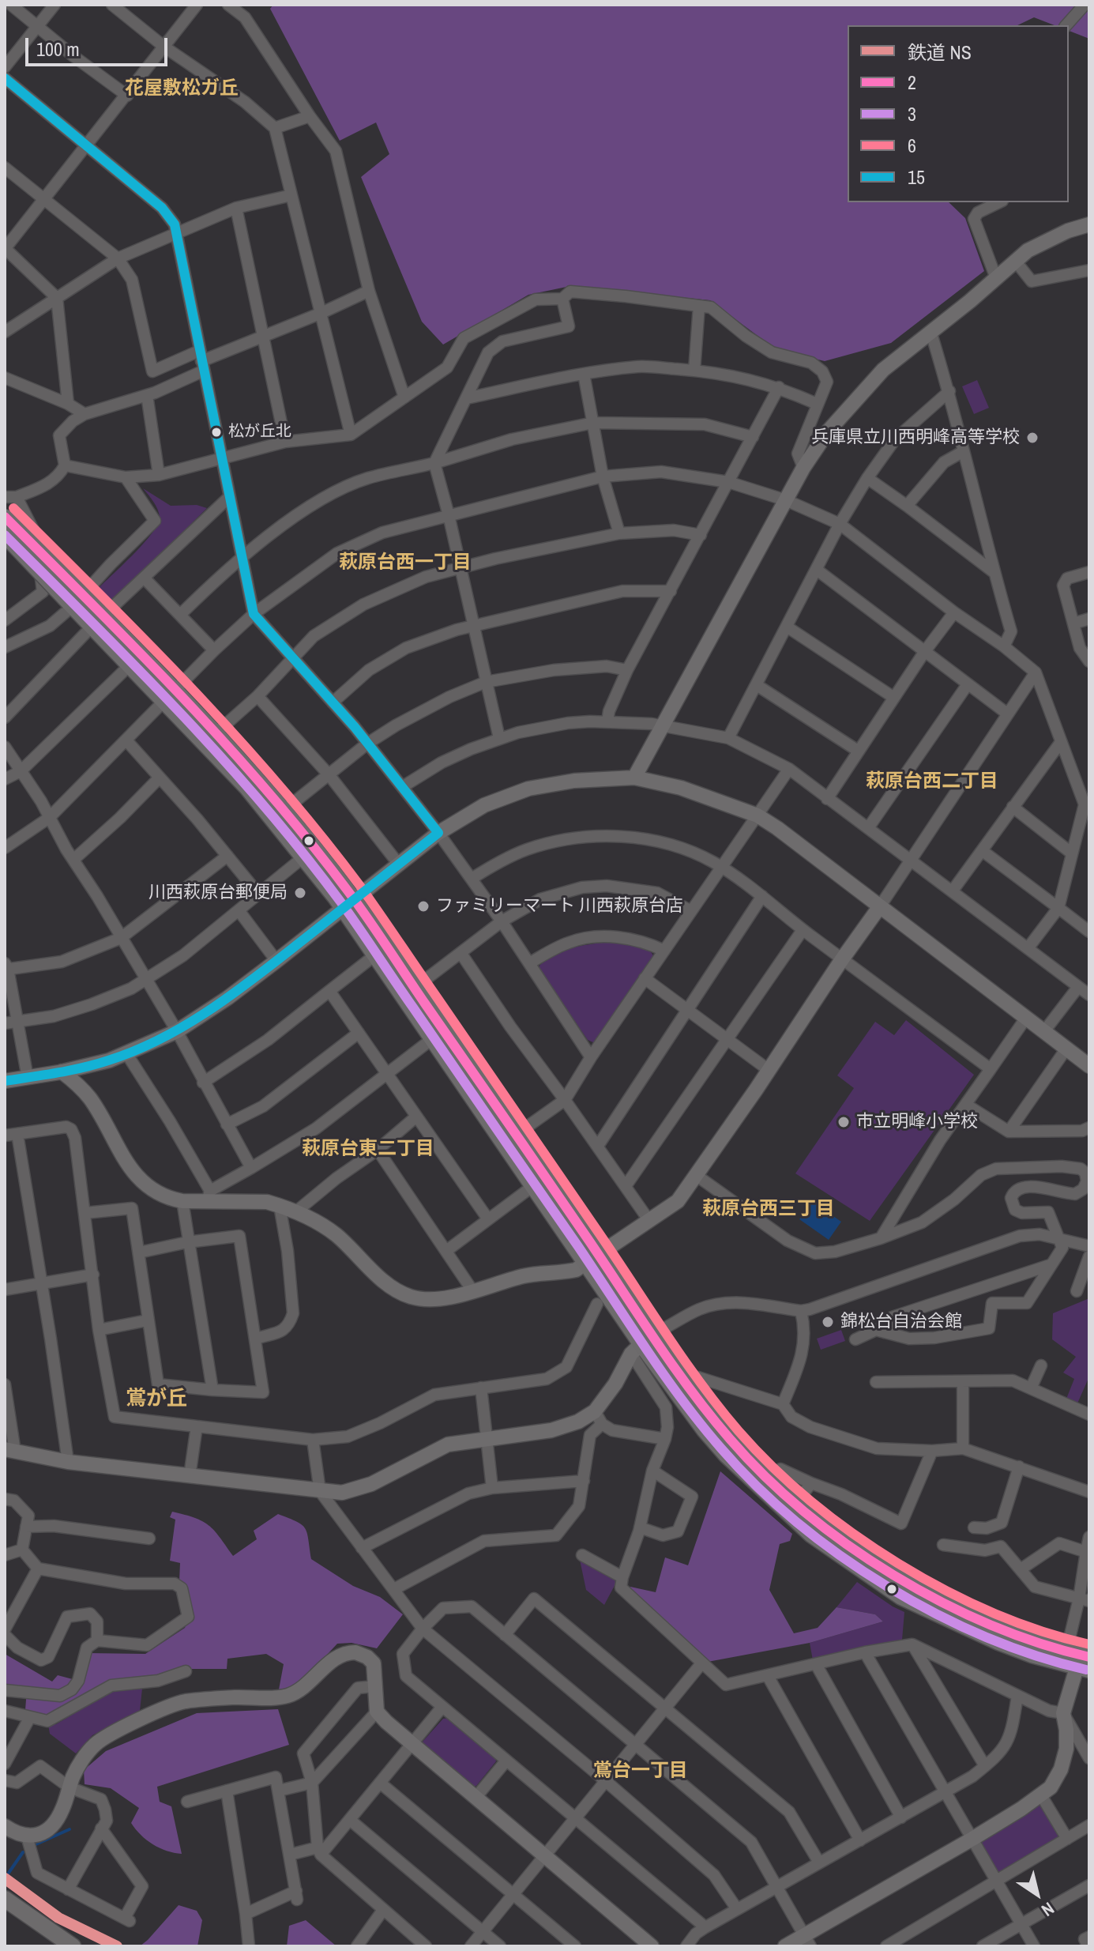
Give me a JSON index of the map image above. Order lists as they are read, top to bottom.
{
  "districts": [
    "花屋敷松ガ丘",
    "萩原台西一丁目",
    "萩原台西二丁目",
    "萩原台東二丁目",
    "萩原台西三丁目",
    "鴬が丘",
    "鴬台一丁目"
  ],
  "places": [
    "松が丘北",
    "兵庫県立川西明峰高等学校",
    "川西萩原台郵便局",
    "ファミリーマート 川西萩原台店",
    "市立明峰小学校",
    "錦松台自治会館"
  ],
  "lines": [
    "transit line 15",
    "transit line 6",
    "transit line 2",
    "transit line 3",
    "rail line NS"
  ],
  "legend": [
    "鉄道 NS",
    "2",
    "3",
    "6",
    "15"
  ],
  "scale_bar": "100 m",
  "north": "bottom right"
}
